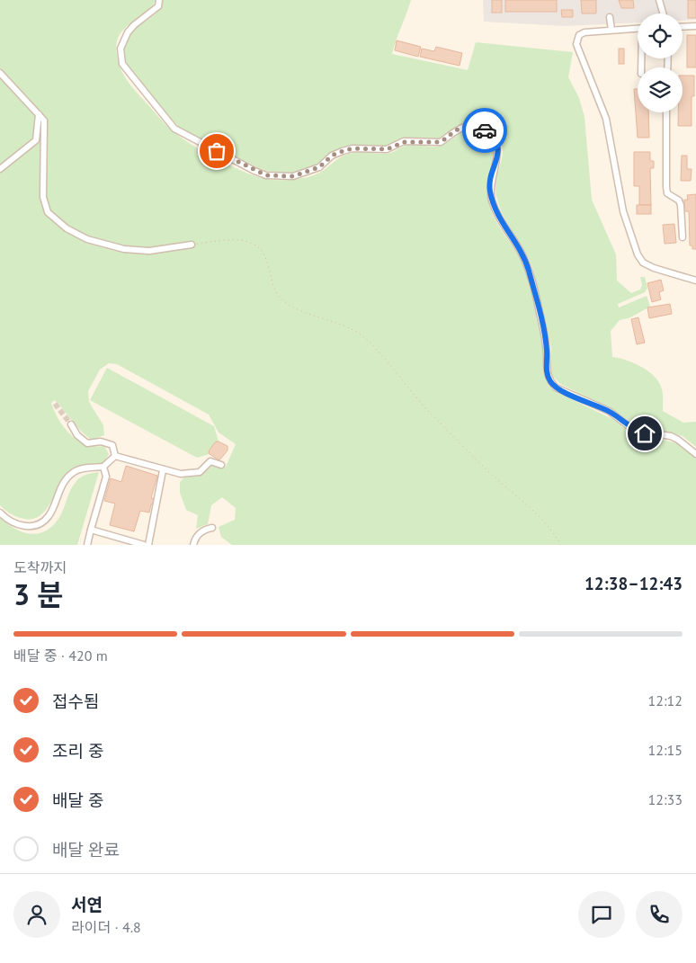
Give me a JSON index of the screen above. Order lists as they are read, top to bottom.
{
  "page": {
    "heading": ["3 분", "도착까지", "12:38–12:43"],
    "panel": ["서연", "라이더 · 4.8"],
    "bar": "배달 중 · 420 m",
    "list": [
      ["접수됨", "12:12"],
      ["조리 중", "12:15"],
      ["배달 중", "12:33"],
      "배달 완료"
    ]
  }
}
